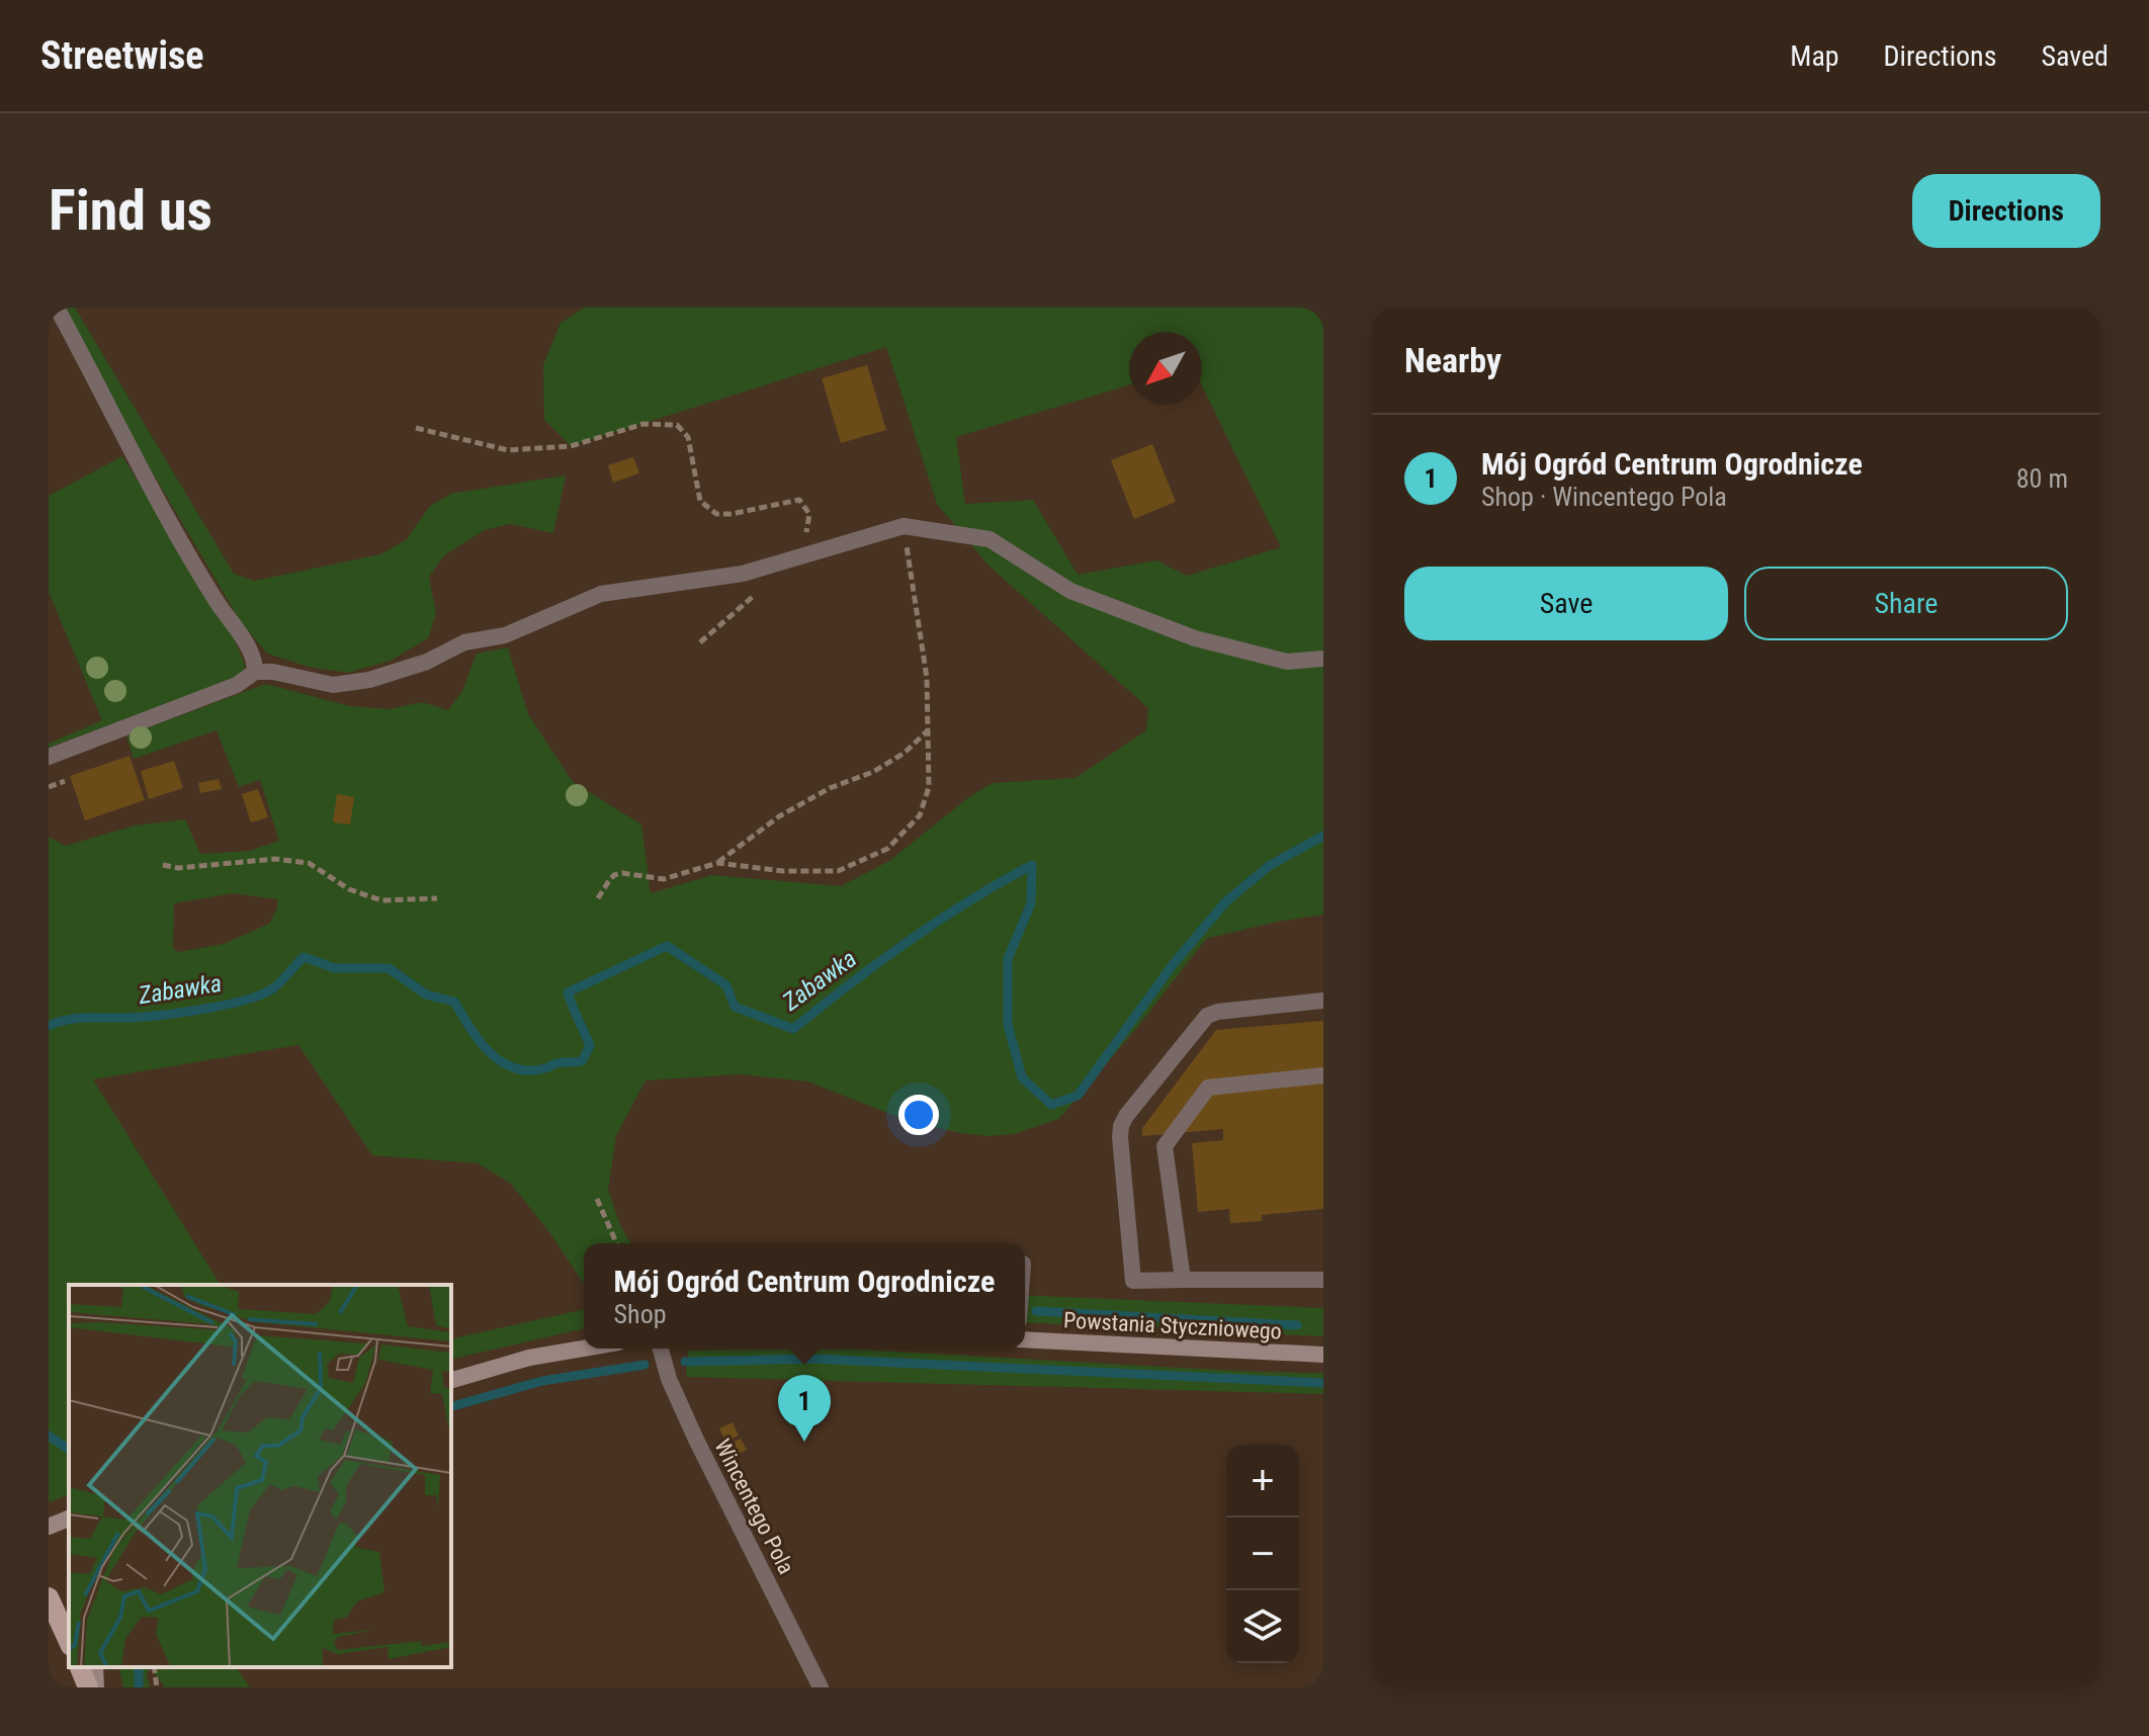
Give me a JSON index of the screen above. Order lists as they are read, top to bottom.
{
  "streets": {
    "main road": ["Powstania Styczniowego"],
    "street": ["Wincentego Pola"]
  },
  "water": ["Zabawka"],
  "north": "bottom left",
  "page": {
    "header": "Streetwise",
    "nav": ["Map", "Directions", "Saved"],
    "buttons": [
      "Directions",
      ["Save", "Share"]
    ],
    "title": "Find us",
    "heading": "Nearby",
    "list": [
      {
        "mark": "1",
        "name": "Mój Ogród Centrum Ogrodnicze",
        "note": "Shop · Wincentego Pola",
        "value": "80 m"
      }
    ],
    "popup": ["Mój Ogród Centrum Ogrodnicze", "Shop"],
    "pins": "1",
    "map_buttons": ["+", "−"]
  }
}
